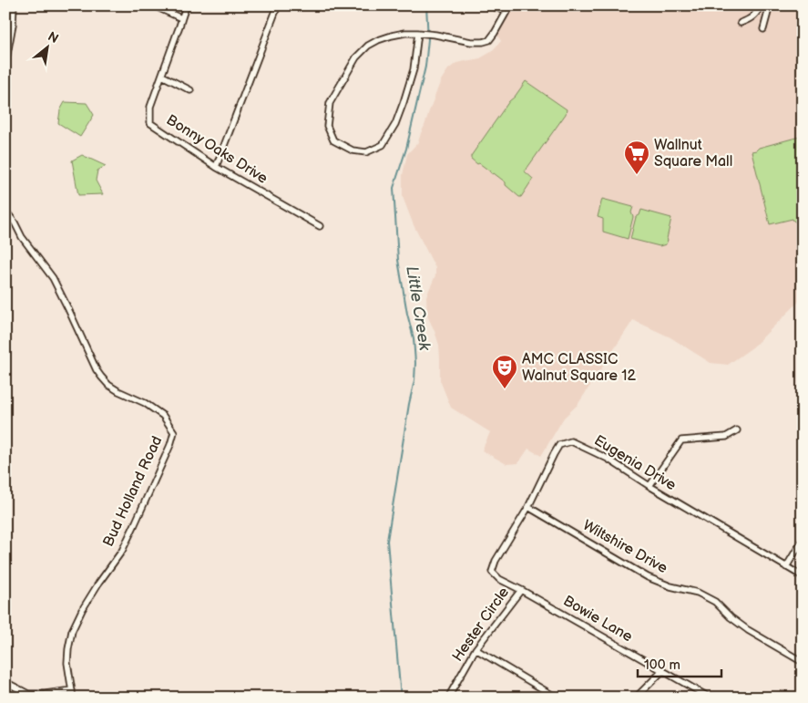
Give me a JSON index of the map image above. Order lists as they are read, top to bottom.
{
  "streets": {
    "street": [
      "Bonny Oaks Drive",
      "Eugenia Drive",
      "Bud Holland Road",
      "Wiltshire Drive",
      "Bowie Lane",
      "Hester Circle"
    ]
  },
  "crossings": [
    ["Eugenia Drive", "Wiltshire Drive"],
    ["Eugenia Drive", "Bowie Lane"],
    ["Eugenia Drive", "Hester Circle"],
    ["Bowie Lane", "Hester Circle"]
  ],
  "water": ["Little Creek"],
  "places": {
    "supermarket": ["Wallnut Square Mall"],
    "theatre": ["AMC CLASSIC Walnut Square 12"]
  },
  "scale_bar": "100 m",
  "north": "top right"
}
